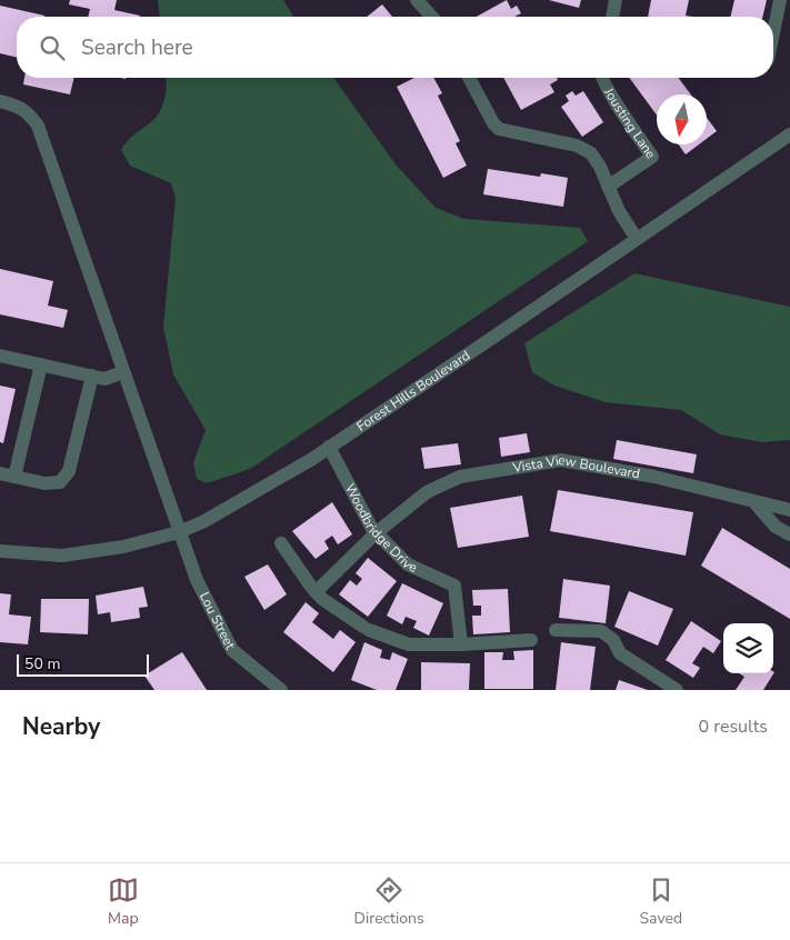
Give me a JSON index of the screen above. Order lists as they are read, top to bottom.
{
  "streets": {
    "street": [
      "Jousting Lane",
      "Forest Hills Boulevard",
      "Vista View Boulevard",
      "Woodbridge Drive",
      "Lou Street"
    ]
  },
  "crossings": [
    ["Forest Hills Boulevard", "Woodbridge Drive"],
    ["Forest Hills Boulevard", "Lou Street"],
    ["Vista View Boulevard", "Woodbridge Drive"]
  ],
  "scale_bar": "50 m",
  "north": "bottom",
  "page": {
    "search": "Search here",
    "scale": "50 m",
    "heading": ["Nearby", "0 results"],
    "nav": ["Map", "Directions", "Saved"]
  }
}
